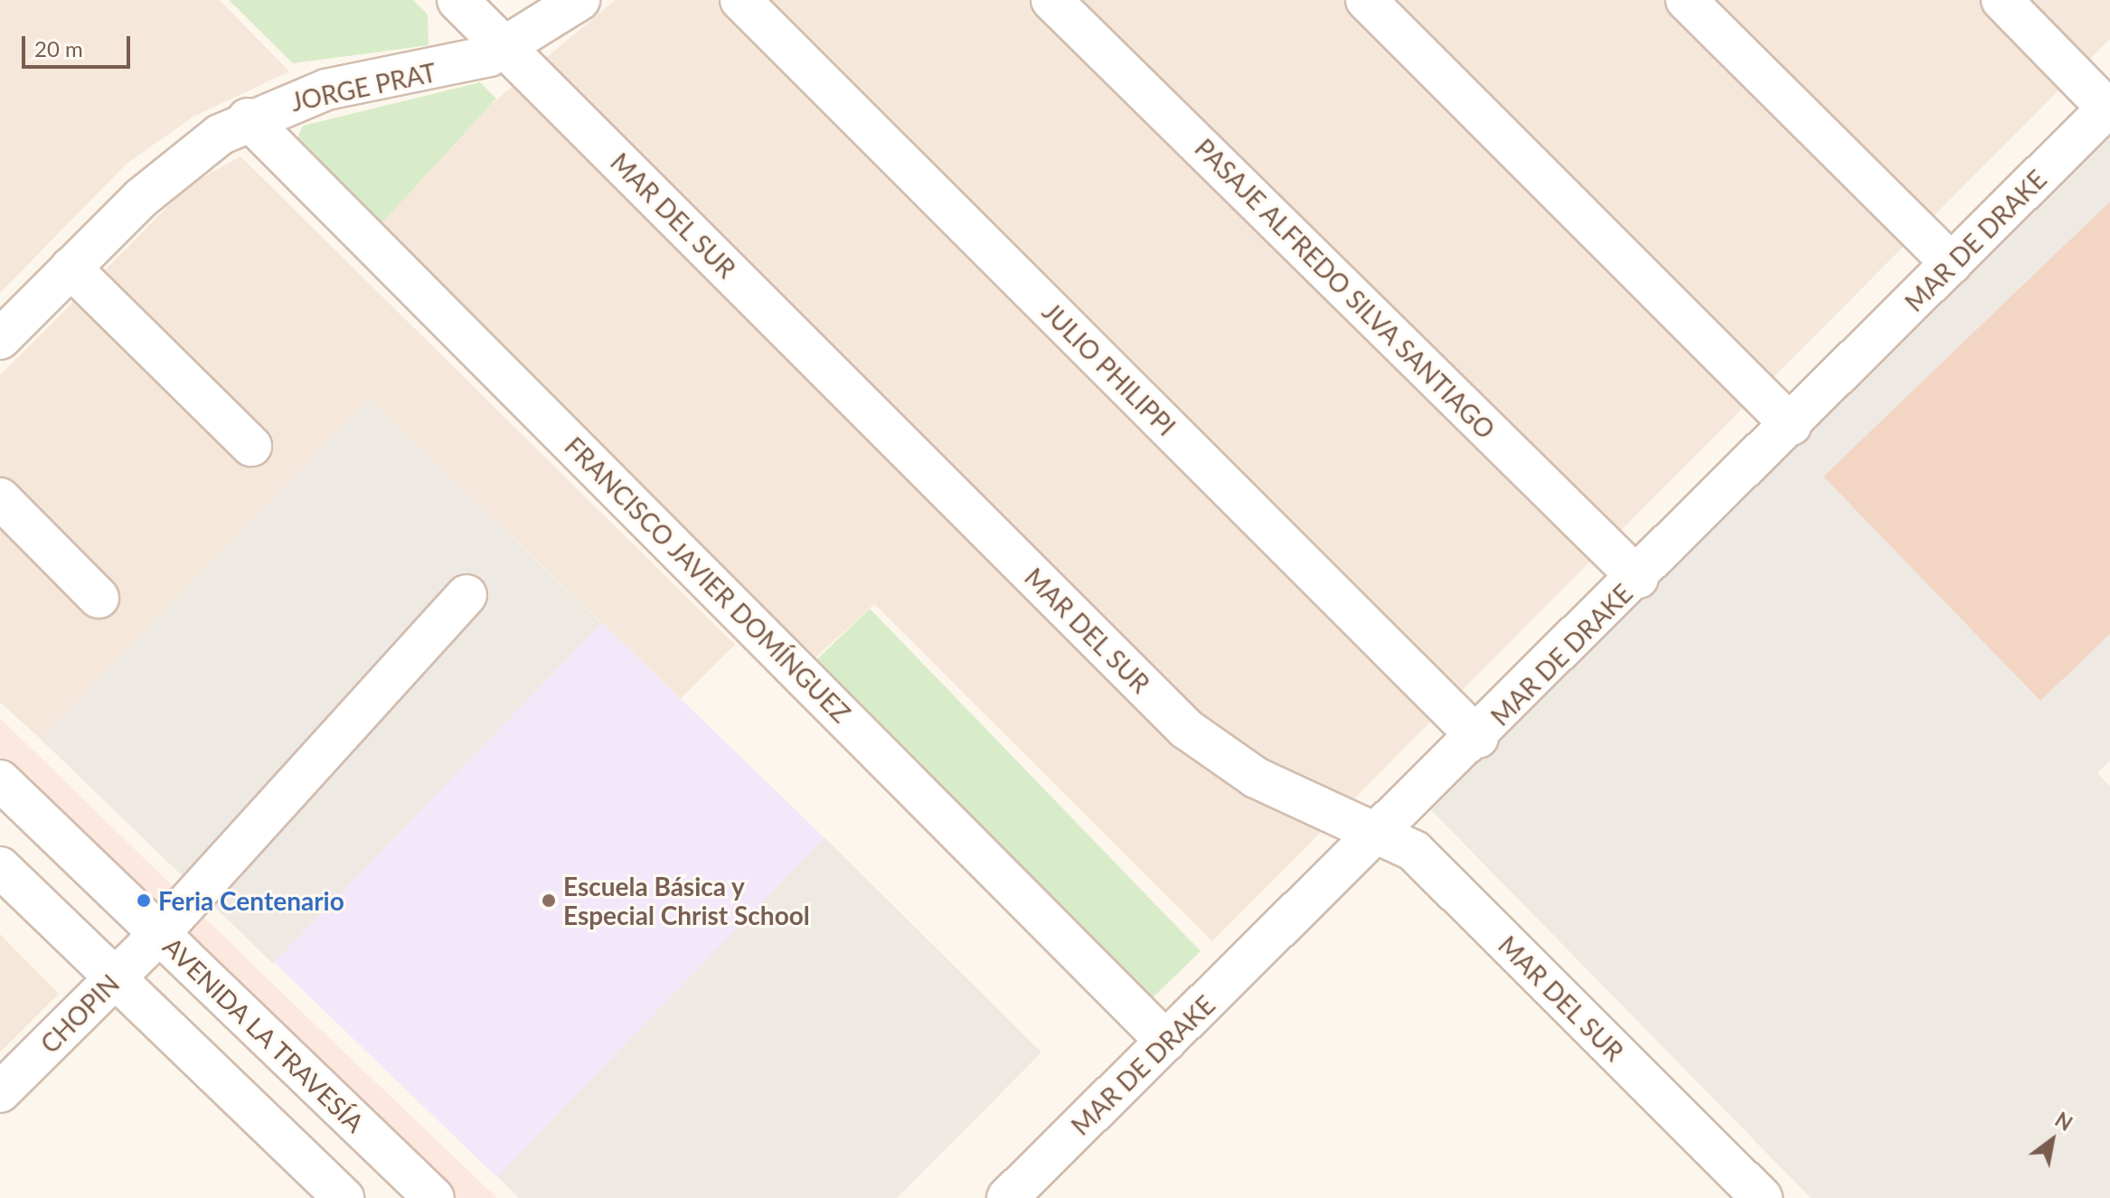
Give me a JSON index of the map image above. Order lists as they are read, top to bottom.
{
  "streets": {
    "street": [
      "JORGE PRAT",
      "MAR DEL SUR",
      "MAR DE DRAKE",
      "PASAJE ALFREDO SILVA SANTIAGO",
      "JULIO PHILIPPI",
      "FRANCISCO JAVIER DOMÍNGUEZ",
      "CHOPIN",
      "AVENIDA LA TRAVESÍA"
    ]
  },
  "crossings": [
    ["JORGE PRAT", "MAR DEL SUR"],
    ["JORGE PRAT", "FRANCISCO JAVIER DOMÍNGUEZ"],
    ["MAR DEL SUR", "MAR DE DRAKE"],
    ["MAR DE DRAKE", "PASAJE ALFREDO SILVA SANTIAGO"],
    ["MAR DE DRAKE", "JULIO PHILIPPI"],
    ["MAR DE DRAKE", "FRANCISCO JAVIER DOMÍNGUEZ"],
    ["CHOPIN", "AVENIDA LA TRAVESÍA"]
  ],
  "places": ["Feria Centenario", "Escuela Básica y Especial Christ School"],
  "scale_bar": "20 m",
  "north": "top right"
}
